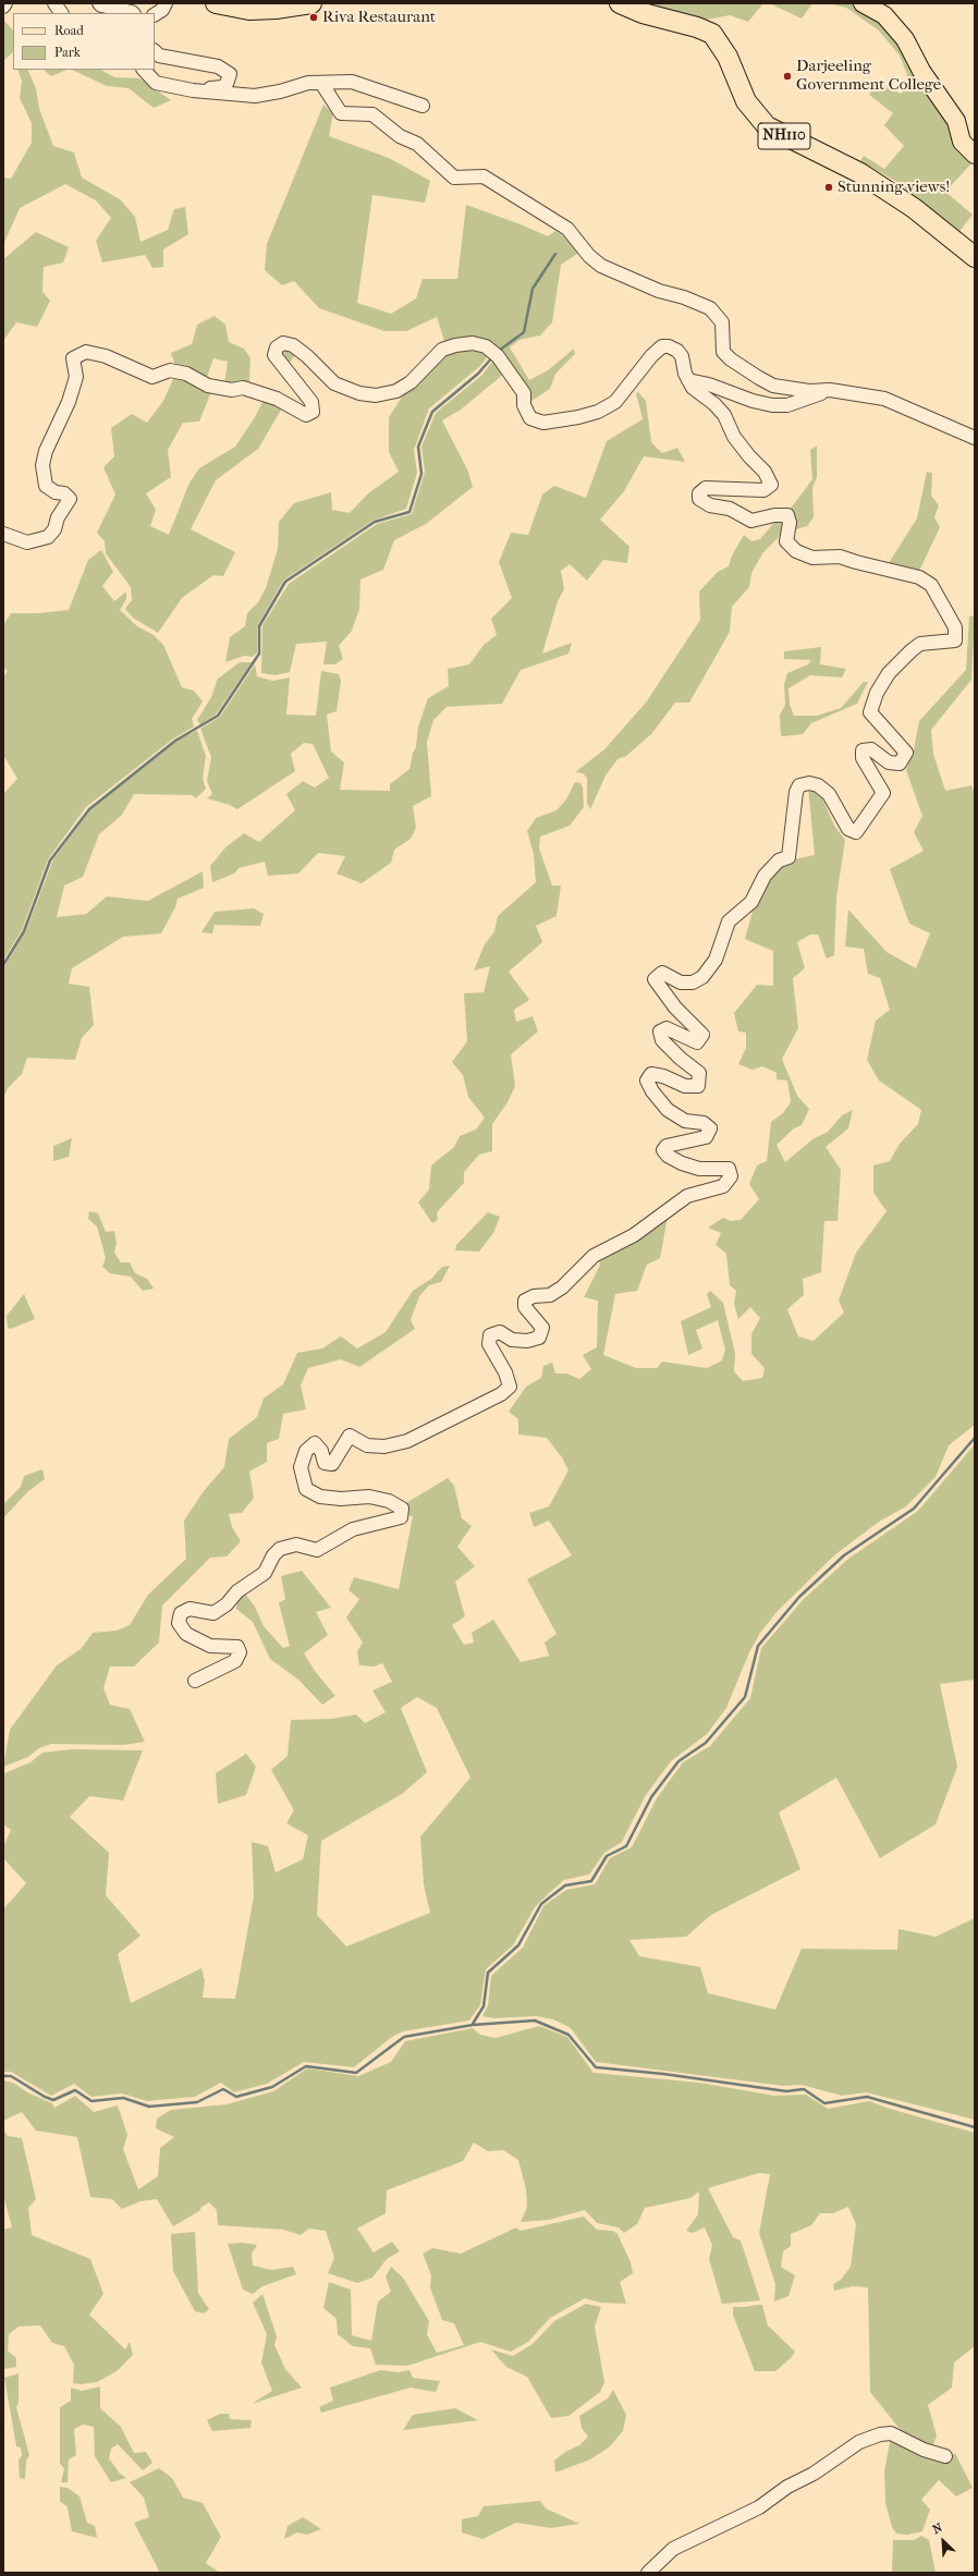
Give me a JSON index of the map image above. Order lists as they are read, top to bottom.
{
  "streets": {
    "highway": ["NH110"]
  },
  "places": ["Riva Restaurant", "Darjeeling Government College", "Stunning views!"],
  "legend": ["Road", "Park"],
  "north": "top left"
}
